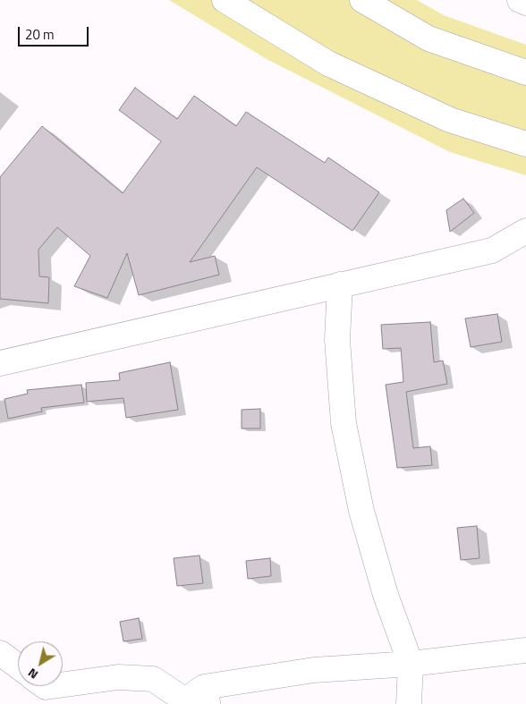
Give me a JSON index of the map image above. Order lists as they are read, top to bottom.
{
  "scale_bar": "20 m",
  "north": "bottom left"
}
